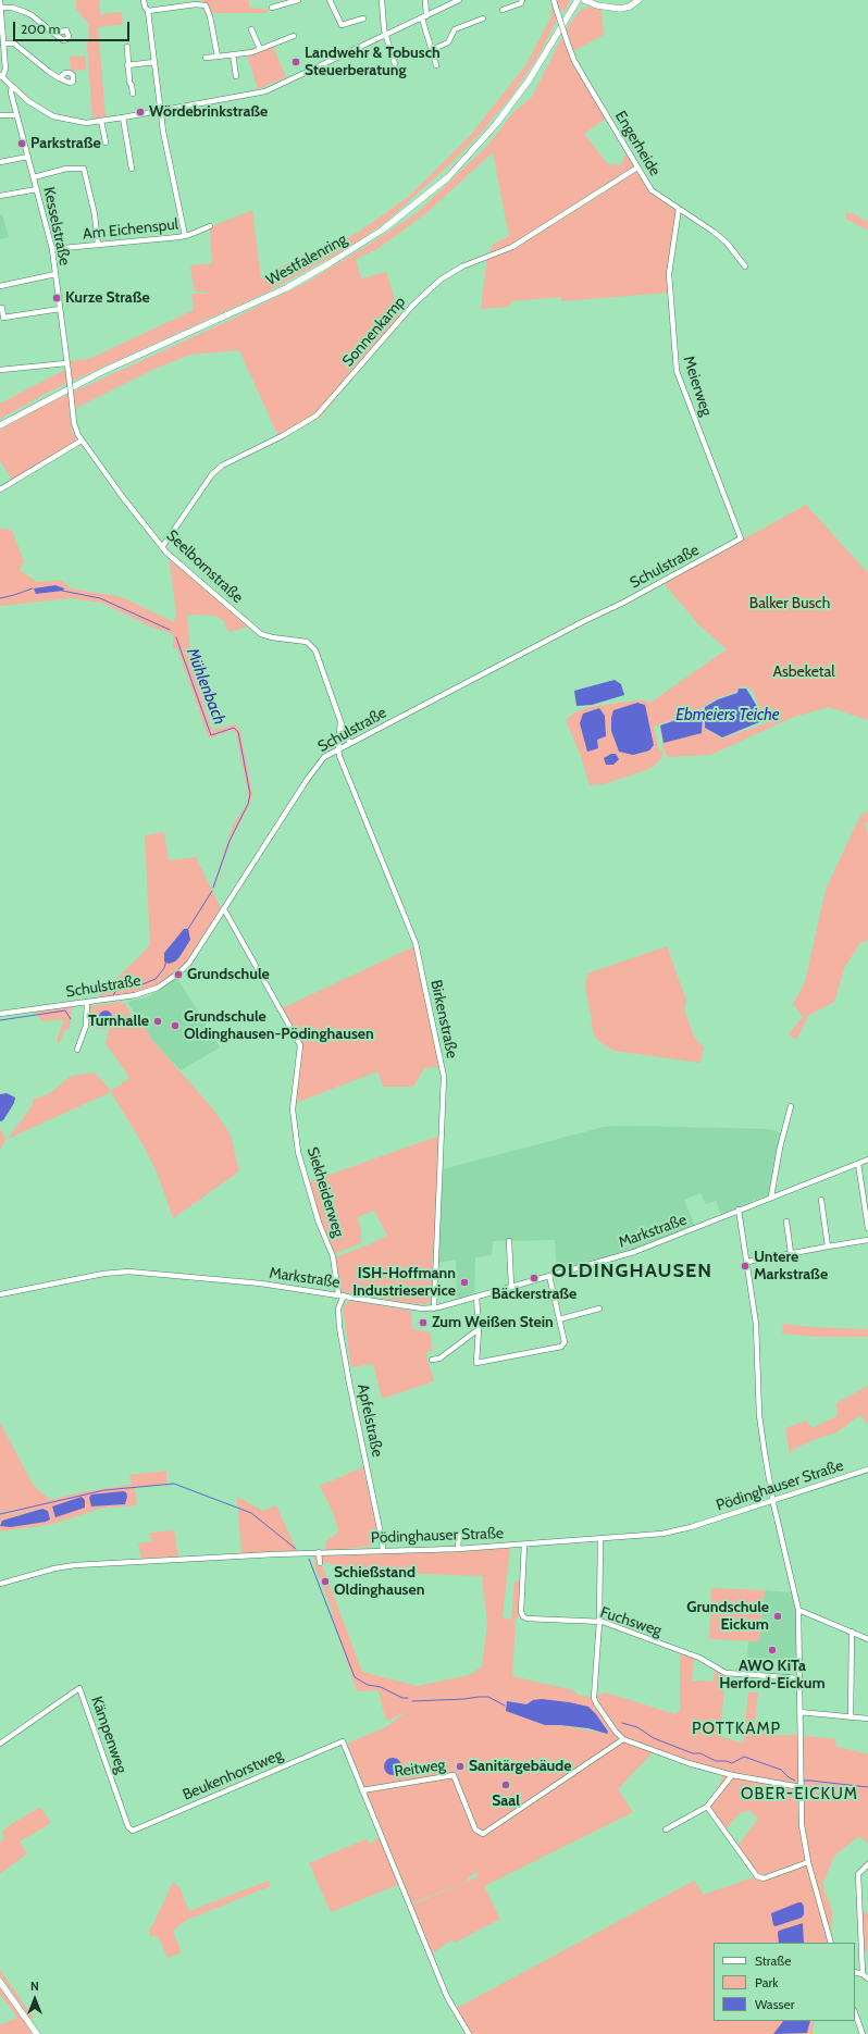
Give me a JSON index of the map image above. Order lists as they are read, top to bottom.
{
  "streets": {
    "main road": ["Westfalenring"],
    "street": [
      "Engerheide",
      "Kesselstraße",
      "Am Eichenspul",
      "Sonnenkamp",
      "Meierweg",
      "Seelbornstraße",
      "Schulstraße",
      "Birkenstraße",
      "Siekheiderweg",
      "Markstraße",
      "Apfelstraße",
      "Pödinghauser Straße",
      "Fuchsweg",
      "Kämpenweg",
      "Reitweg",
      "Beukenhorstweg"
    ]
  },
  "crossings": [
    ["Engerheide", "Sonnenkamp"],
    ["Engerheide", "Meierweg"],
    ["Kesselstraße", "Am Eichenspul"],
    ["Kesselstraße", "Seelbornstraße"],
    ["Sonnenkamp", "Seelbornstraße"],
    ["Meierweg", "Schulstraße"],
    ["Seelbornstraße", "Schulstraße"],
    ["Seelbornstraße", "Birkenstraße"],
    ["Schulstraße", "Birkenstraße"],
    ["Schulstraße", "Siekheiderweg"],
    ["Birkenstraße", "Markstraße"],
    ["Siekheiderweg", "Markstraße"],
    ["Siekheiderweg", "Apfelstraße"],
    ["Markstraße", "Apfelstraße"],
    ["Apfelstraße", "Pödinghauser Straße"],
    ["Pödinghauser Straße", "Fuchsweg"],
    ["Kämpenweg", "Beukenhorstweg"],
    ["Reitweg", "Beukenhorstweg"]
  ],
  "districts": ["OLDINGHAUSEN", "POTTKAMP", "OBER-EICKUM"],
  "water": ["Mühlenbach", "Ebmeiers Teiche"],
  "parks": ["Balker Busch", "Asbeketal"],
  "places": [
    "Landwehr & Tobusch Steuerberatung",
    "Wördebrinkstraße",
    "Parkstraße",
    "Kurze Straße",
    "Grundschule",
    "Turnhalle",
    "Grundschule Oldinghausen-Pödinghausen",
    "Untere Markstraße",
    "Bäckerstraße",
    "ISH-Hoffmann Industrieservice",
    "Zum Weißen Stein",
    "Schießstand Oldinghausen",
    "Grundschule Eickum",
    "AWO KiTa Herford-Eickum",
    "Sanitärgebäude",
    "Saal"
  ],
  "legend": ["Straße", "Park", "Wasser"],
  "scale_bar": "200 m",
  "north": "top"
}
